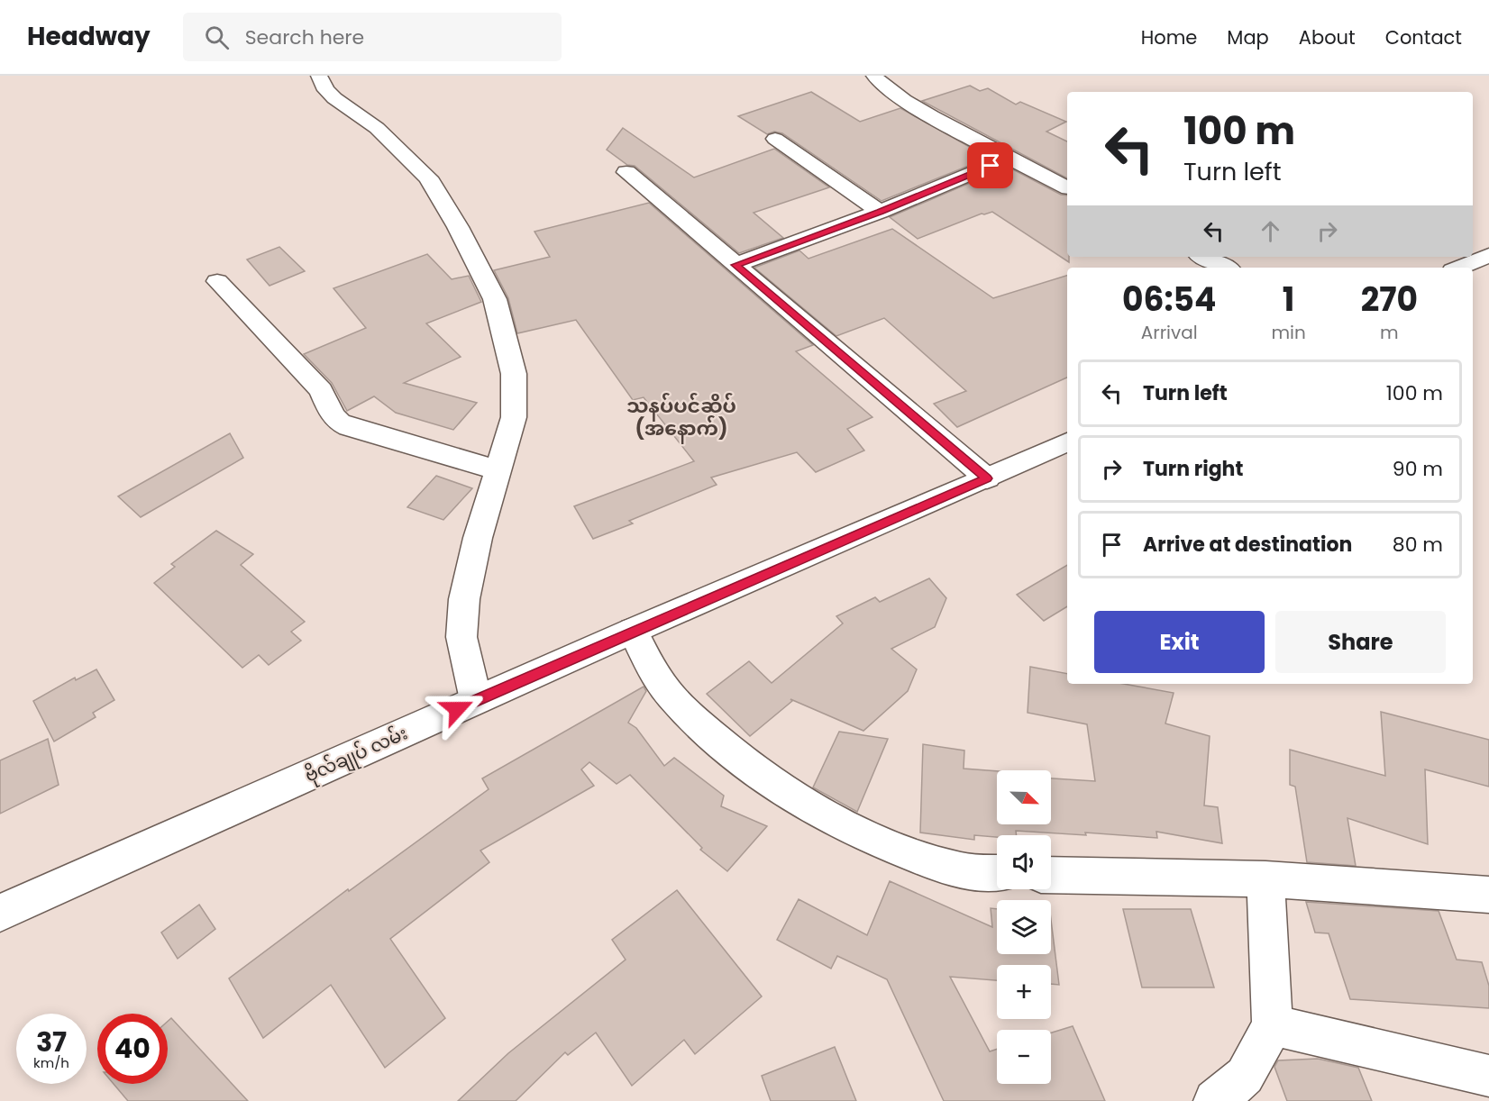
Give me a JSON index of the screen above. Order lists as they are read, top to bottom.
{
  "streets": {
    "street": ["ဗိုလ်ချုပ် လမ်း"]
  },
  "districts": ["သနပ်ပင်ဆိပ် (အနောက်)"],
  "north": "bottom right",
  "page": {
    "header": "Headway",
    "search": "Search here",
    "nav": [
      "Home",
      "Map",
      "About",
      "Contact"
    ],
    "turn": ["100 m", "Turn left"],
    "eta": [
      "06:54",
      "Arrival",
      "1",
      "min",
      "270",
      "m"
    ],
    "list": [
      {
        "name": "Turn left",
        "value": "100 m"
      },
      {
        "name": "Turn right",
        "value": "90 m"
      },
      {
        "name": "Arrive at destination",
        "value": "80 m"
      }
    ],
    "buttons": ["Exit", "Share"],
    "map_buttons": ["+", "−"],
    "speed": "37 km/h",
    "limit": "40"
  }
}
